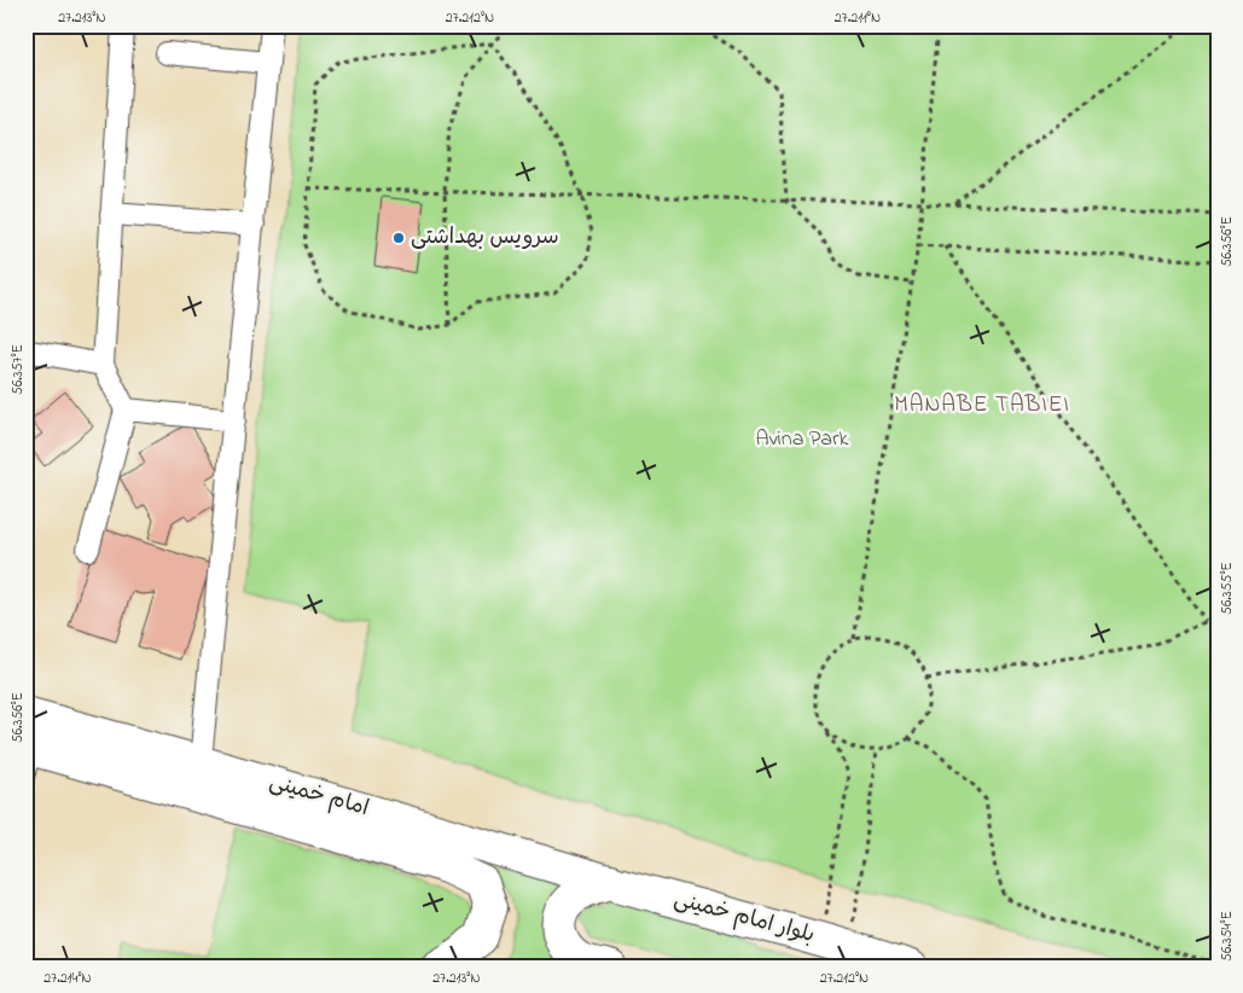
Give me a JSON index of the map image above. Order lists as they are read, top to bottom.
{
  "streets": {
    "main road": ["امام خمینی", "بلوار امام خمینی"]
  },
  "crossings": [
    ["امام خمینی", "بلوار امام خمینی"]
  ],
  "districts": ["MANABE TABIEI"],
  "parks": ["Avina Park"],
  "places": ["سرویس بهداشتی"],
  "coordinates": [
    "27.213°N",
    "27.212°N",
    "27.211°N",
    "56.356°E",
    "56.357°E",
    "56.355°E",
    "56.354°E",
    "27.214°N"
  ]
}
